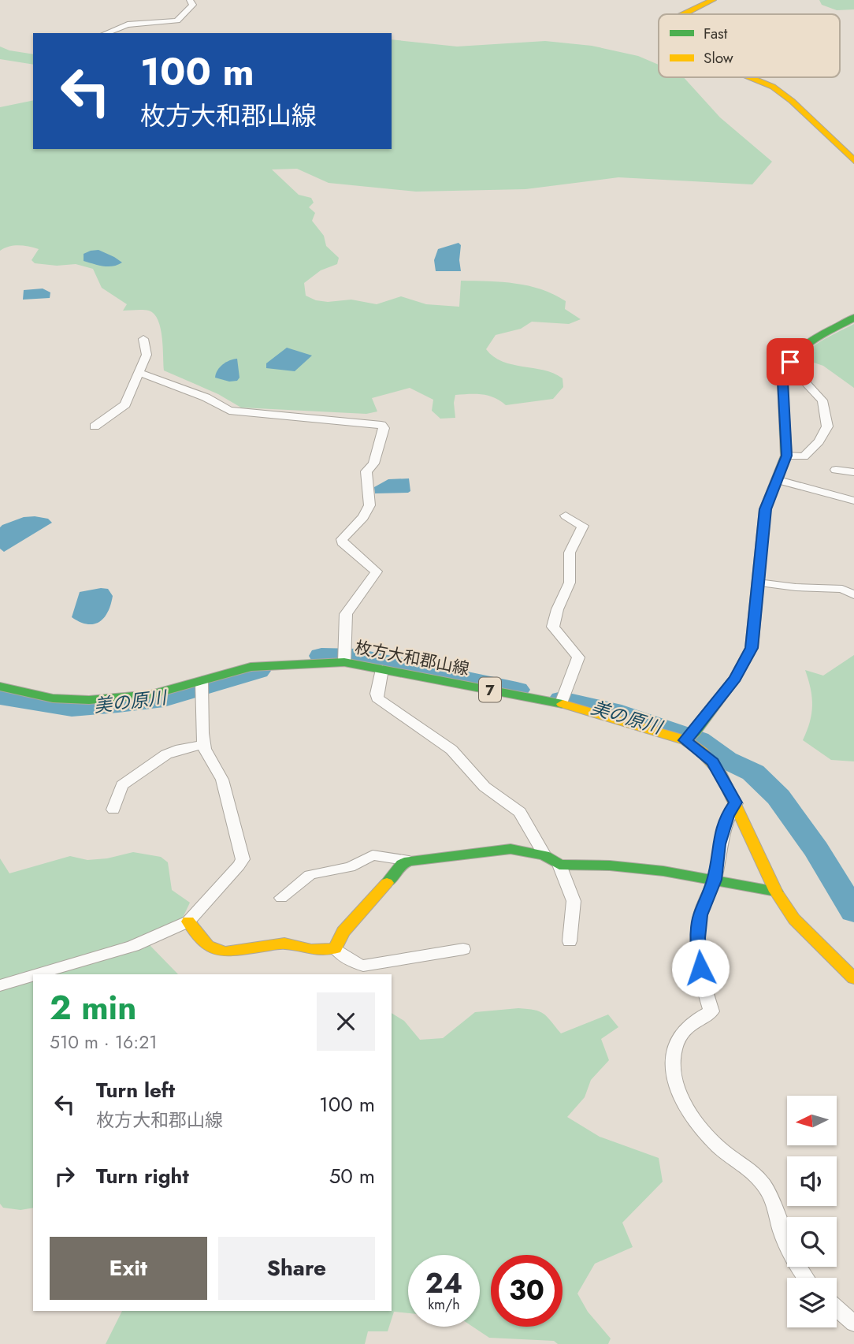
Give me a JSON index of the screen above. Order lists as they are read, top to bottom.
{
  "streets": {
    "main road": ["枚方大和郡山線", "7"]
  },
  "water": ["美の原川"],
  "legend": ["Fast", "Slow"],
  "north": "left",
  "page": {
    "turn": ["100 m", "枚方大和郡山線"],
    "heading": ["2 min", "510 m · 16:21"],
    "list": [
      {
        "name": "Turn left",
        "note": "枚方大和郡山線",
        "value": "100 m"
      },
      {
        "name": "Turn right",
        "value": "50 m"
      }
    ],
    "buttons": ["Exit", "Share"],
    "speed": "24 km/h",
    "limit": "30"
  }
}
